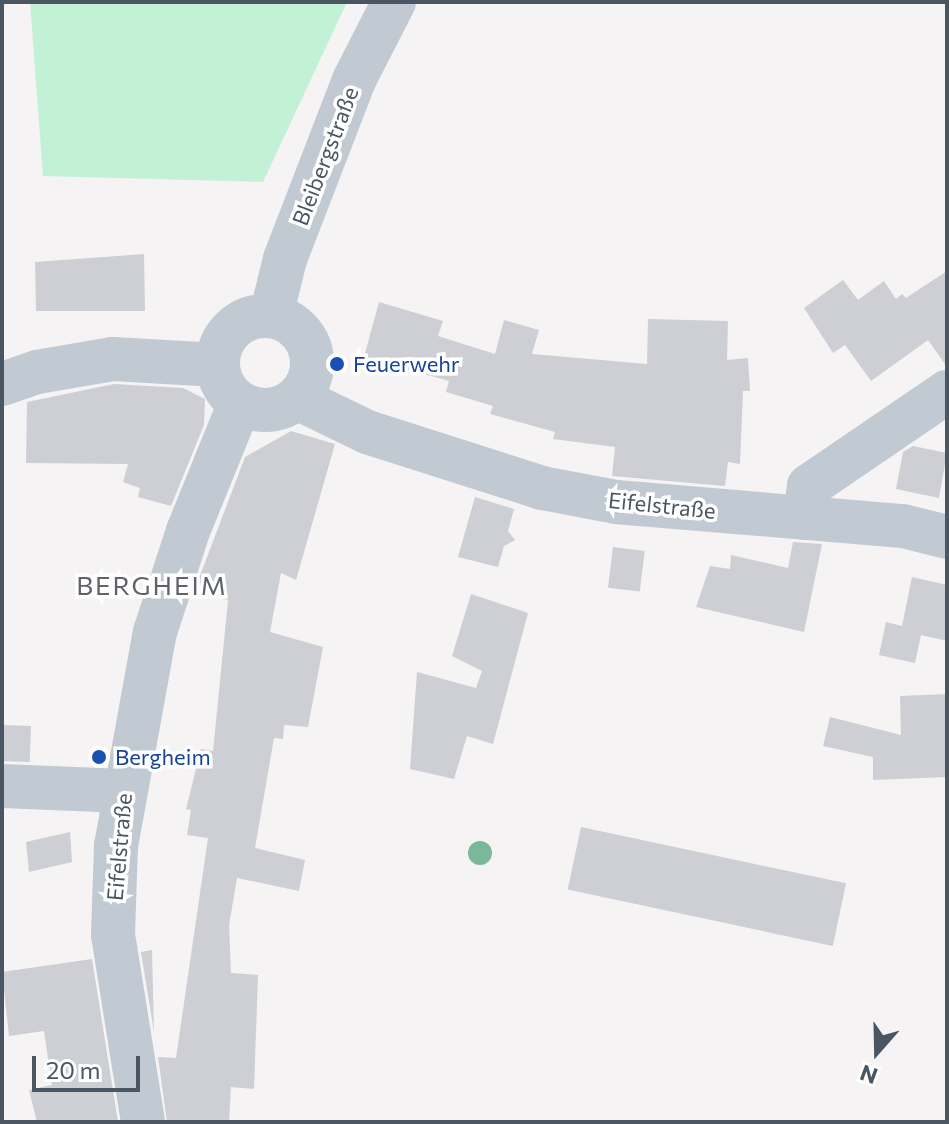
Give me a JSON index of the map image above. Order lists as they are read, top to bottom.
{
  "streets": {
    "street": ["Bleibergstraße", "Eifelstraße"]
  },
  "crossings": [
    ["Bleibergstraße", "Eifelstraße"]
  ],
  "districts": ["BERGHEIM"],
  "places": ["Feuerwehr", "Bergheim"],
  "scale_bar": "20 m",
  "north": "bottom"
}
